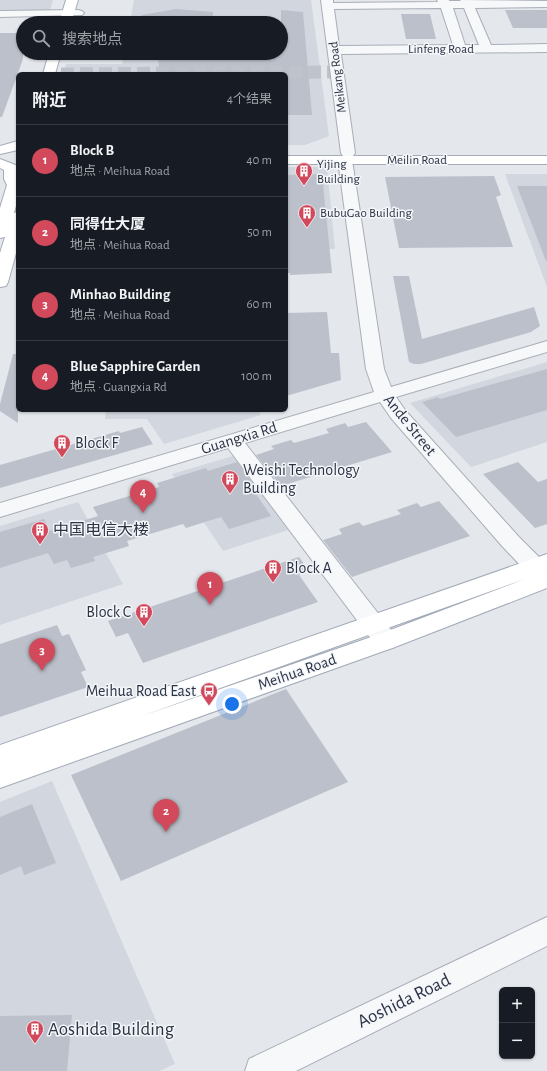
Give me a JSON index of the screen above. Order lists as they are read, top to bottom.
{
  "streets": {
    "main road": ["Meilin Road", "Meihua Road"],
    "street": [
      "Linfeng Road",
      "Meikang Road",
      "Ande Street",
      "Guangxia Rd",
      "Aoshida Road"
    ]
  },
  "crossings": [
    ["Linfeng Road", "Meikang Road"],
    ["Meikang Road", "Meilin Road"],
    ["Meikang Road", "Ande Street"],
    ["Meilin Road", "Ande Street"],
    ["Ande Street", "Guangxia Rd"],
    ["Ande Street", "Meihua Road"]
  ],
  "places": {
    "building": [
      "Yijing Building",
      "BubuGao Building",
      "Block F",
      "Weishi Technology Building",
      "中国电信大楼",
      "Block A",
      "Block C",
      "Aoshida Building"
    ],
    "bus stop": ["Meihua Road East"]
  },
  "page": {
    "search": "搜索地点",
    "heading": ["附近", "4个结果"],
    "list": [
      {
        "mark": "1",
        "name": "Block B",
        "note": "地点 · Meihua Road",
        "value": "40 m"
      },
      {
        "mark": "2",
        "name": "同得仕大厦",
        "note": "地点 · Meihua Road",
        "value": "50 m"
      },
      {
        "mark": "3",
        "name": "Minhao Building",
        "note": "地点 · Meihua Road",
        "value": "60 m"
      },
      {
        "mark": "4",
        "name": "Blue Sapphire Garden",
        "note": "地点 · Guangxia Rd",
        "value": "100 m"
      }
    ],
    "pins": [
      "4",
      "1",
      "3",
      "2"
    ],
    "map_buttons": ["+", "−"]
  }
}
